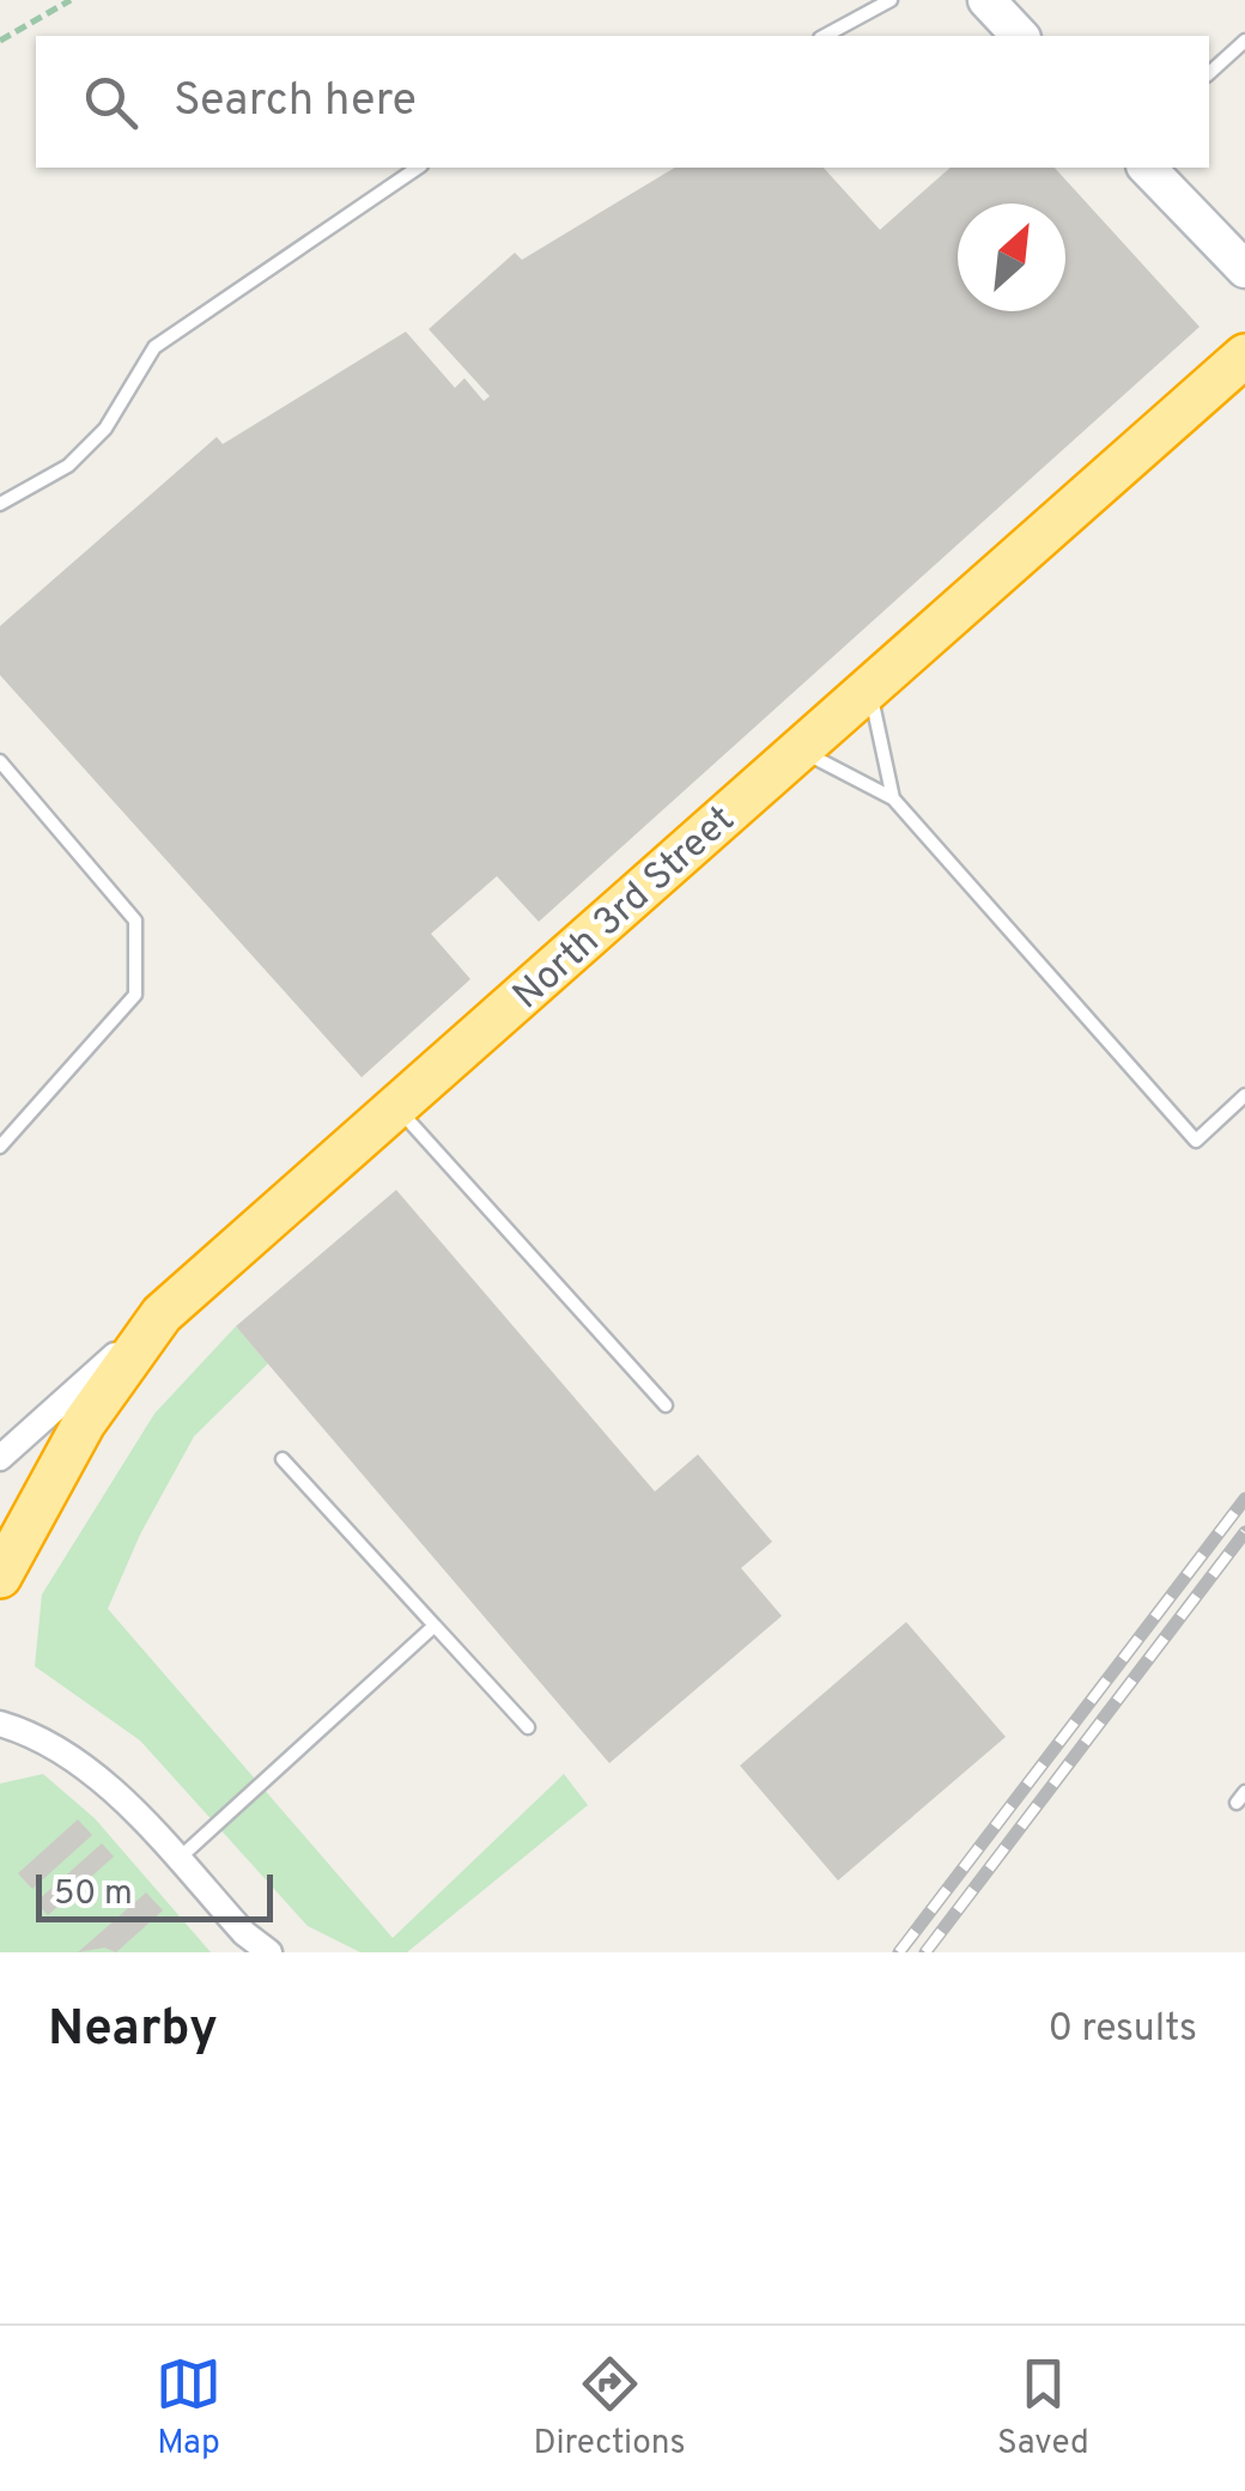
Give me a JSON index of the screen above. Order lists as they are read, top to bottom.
{
  "streets": {
    "highway": ["North 3rd Street"]
  },
  "scale_bar": "50 m",
  "north": "top right",
  "page": {
    "search": "Search here",
    "scale": "50 m",
    "heading": ["Nearby", "0 results"],
    "nav": ["Map", "Directions", "Saved"]
  }
}
